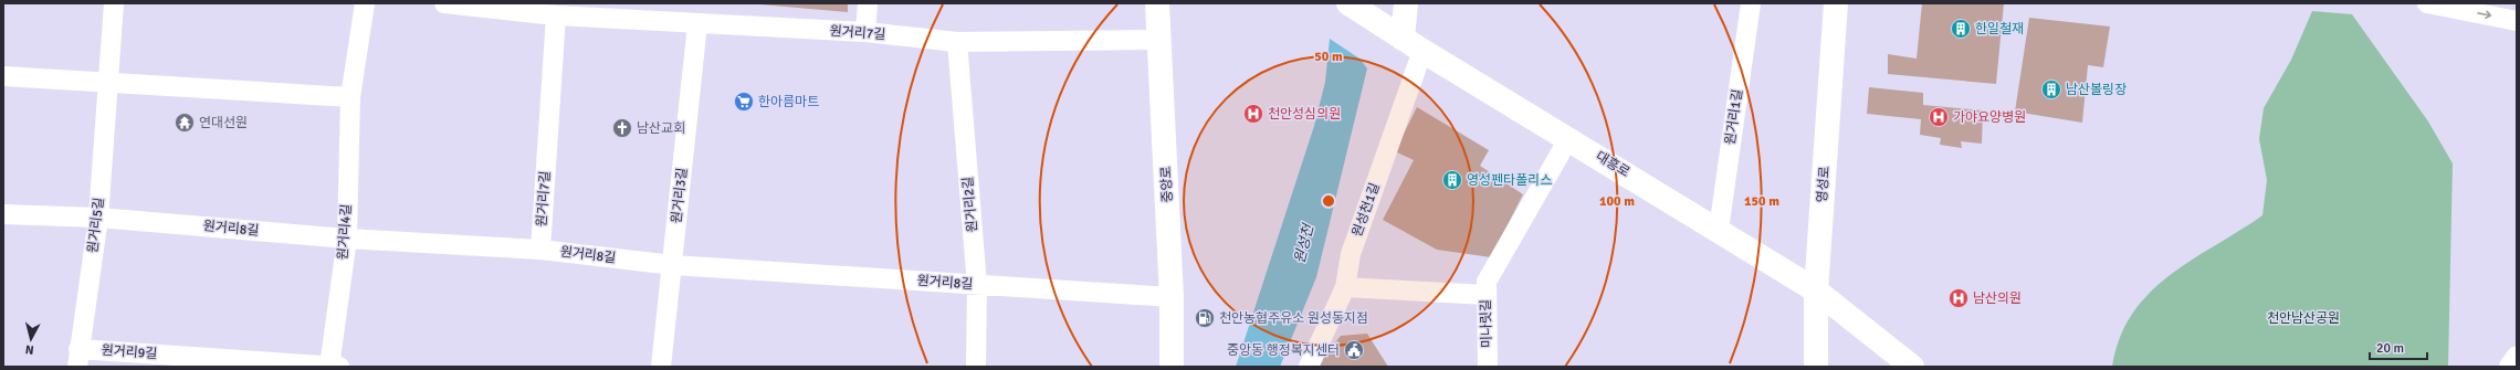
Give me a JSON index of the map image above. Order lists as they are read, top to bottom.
{
  "streets": {
    "street": [
      "원거리7길",
      "원거리1길",
      "대흥로",
      "중앙로",
      "영성로",
      "원거리3길",
      "원거리2길",
      "원성천1길",
      "원거리5길",
      "원거리8길",
      "원거리4길",
      "미나릿길",
      "원거리9길"
    ]
  },
  "crossings": [
    ["원거리7길", "중앙로"],
    ["원거리7길", "원거리3길"],
    ["원거리7길", "원거리2길"],
    ["원거리7길", "원거리8길"],
    ["원거리1길", "대흥로"],
    ["대흥로", "영성로"],
    ["대흥로", "원성천1길"],
    ["중앙로", "원거리8길"],
    ["원거리3길", "원거리8길"],
    ["원거리2길", "원거리8길"],
    ["원거리5길", "원거리8길"],
    ["원거리5길", "원거리9길"],
    ["원거리8길", "원거리4길"],
    ["원거리4길", "원거리9길"]
  ],
  "water": ["원성천"],
  "parks": ["천안남산공원"],
  "places": {
    "building": ["한일철재", "남산볼링장", "영성펜타폴리스"],
    "supermarket": ["한아름마트"],
    "hospital": ["천안성심의원", "가야요양병원", "남산의원"],
    "temple": ["연대선원"],
    "church": ["남산교회"],
    "fuel station": ["천안농협주유소 원성동지점"],
    "public building": ["중앙동 행정복지센터"]
  },
  "scale_bar": "20 m",
  "north": "bottom",
  "rings": ["50 m", "100 m", "150 m"]
}
